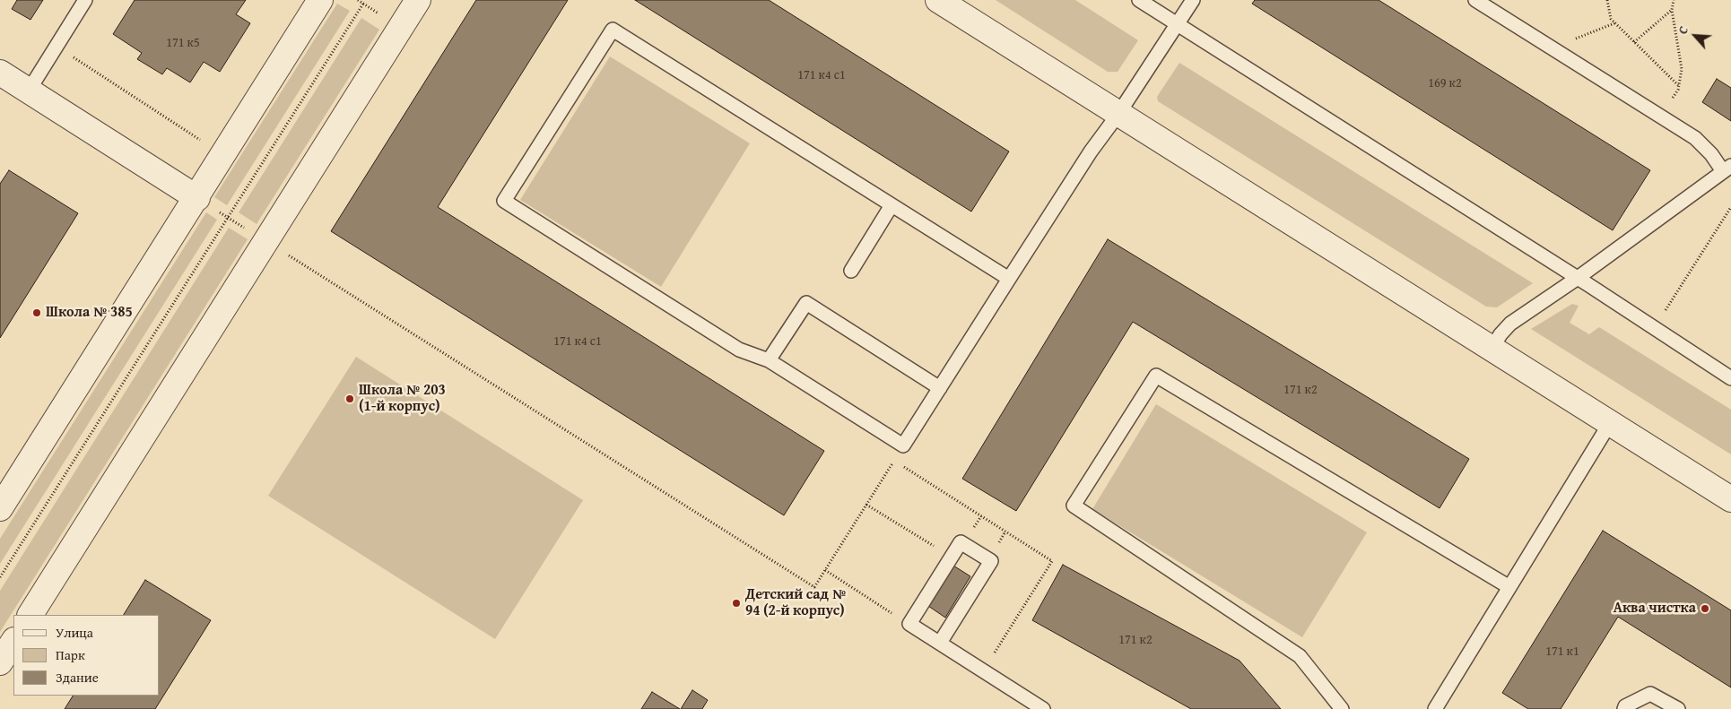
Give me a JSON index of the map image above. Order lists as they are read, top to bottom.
{
  "places": [
    "Школа № 385",
    "Школа № 203 (1-й корпус)",
    "Детский сад № 94 (2-й корпус)",
    "Аква чистка"
  ],
  "house_numbers": [
    "171 к5",
    "171 к4 с1",
    "169 к2",
    "171 к4 с1",
    "171 к2",
    "171 к2",
    "171 к1"
  ],
  "legend": ["Улица", "Парк", "Здание"],
  "north": "top left"
}
